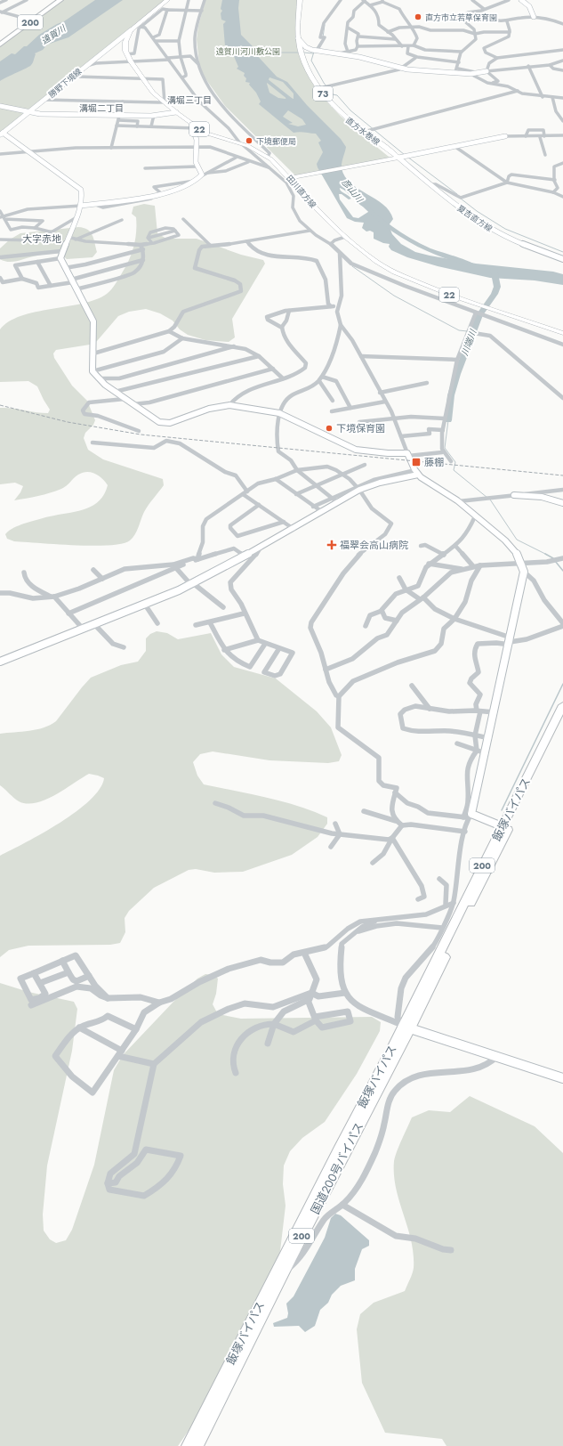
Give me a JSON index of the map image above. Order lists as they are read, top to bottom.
{
  "streets": {
    "highway": ["200", "飯塚バイパス", "国道200号バイパス"],
    "main road": [
      "73",
      "22",
      "直方水巻線",
      "田川直方線"
    ],
    "street": ["勝野下境線", "夏吉直方線"]
  },
  "crossings": [
    ["直方水巻線", "夏吉直方線"],
    ["飯塚バイパス", "国道200号バイパス"]
  ],
  "districts": ["溝堀三丁目", "溝堀二丁目", "大字赤地"],
  "water": ["遠賀川", "彦山川", "川端川"],
  "parks": ["遠賀川河川敷公園"],
  "places": {
    "other": ["直方市立若草保育園", "下境郵便局", "下境保育園"],
    "transit": ["藤棚"],
    "health": ["福翠会高山病院"]
  }
}
